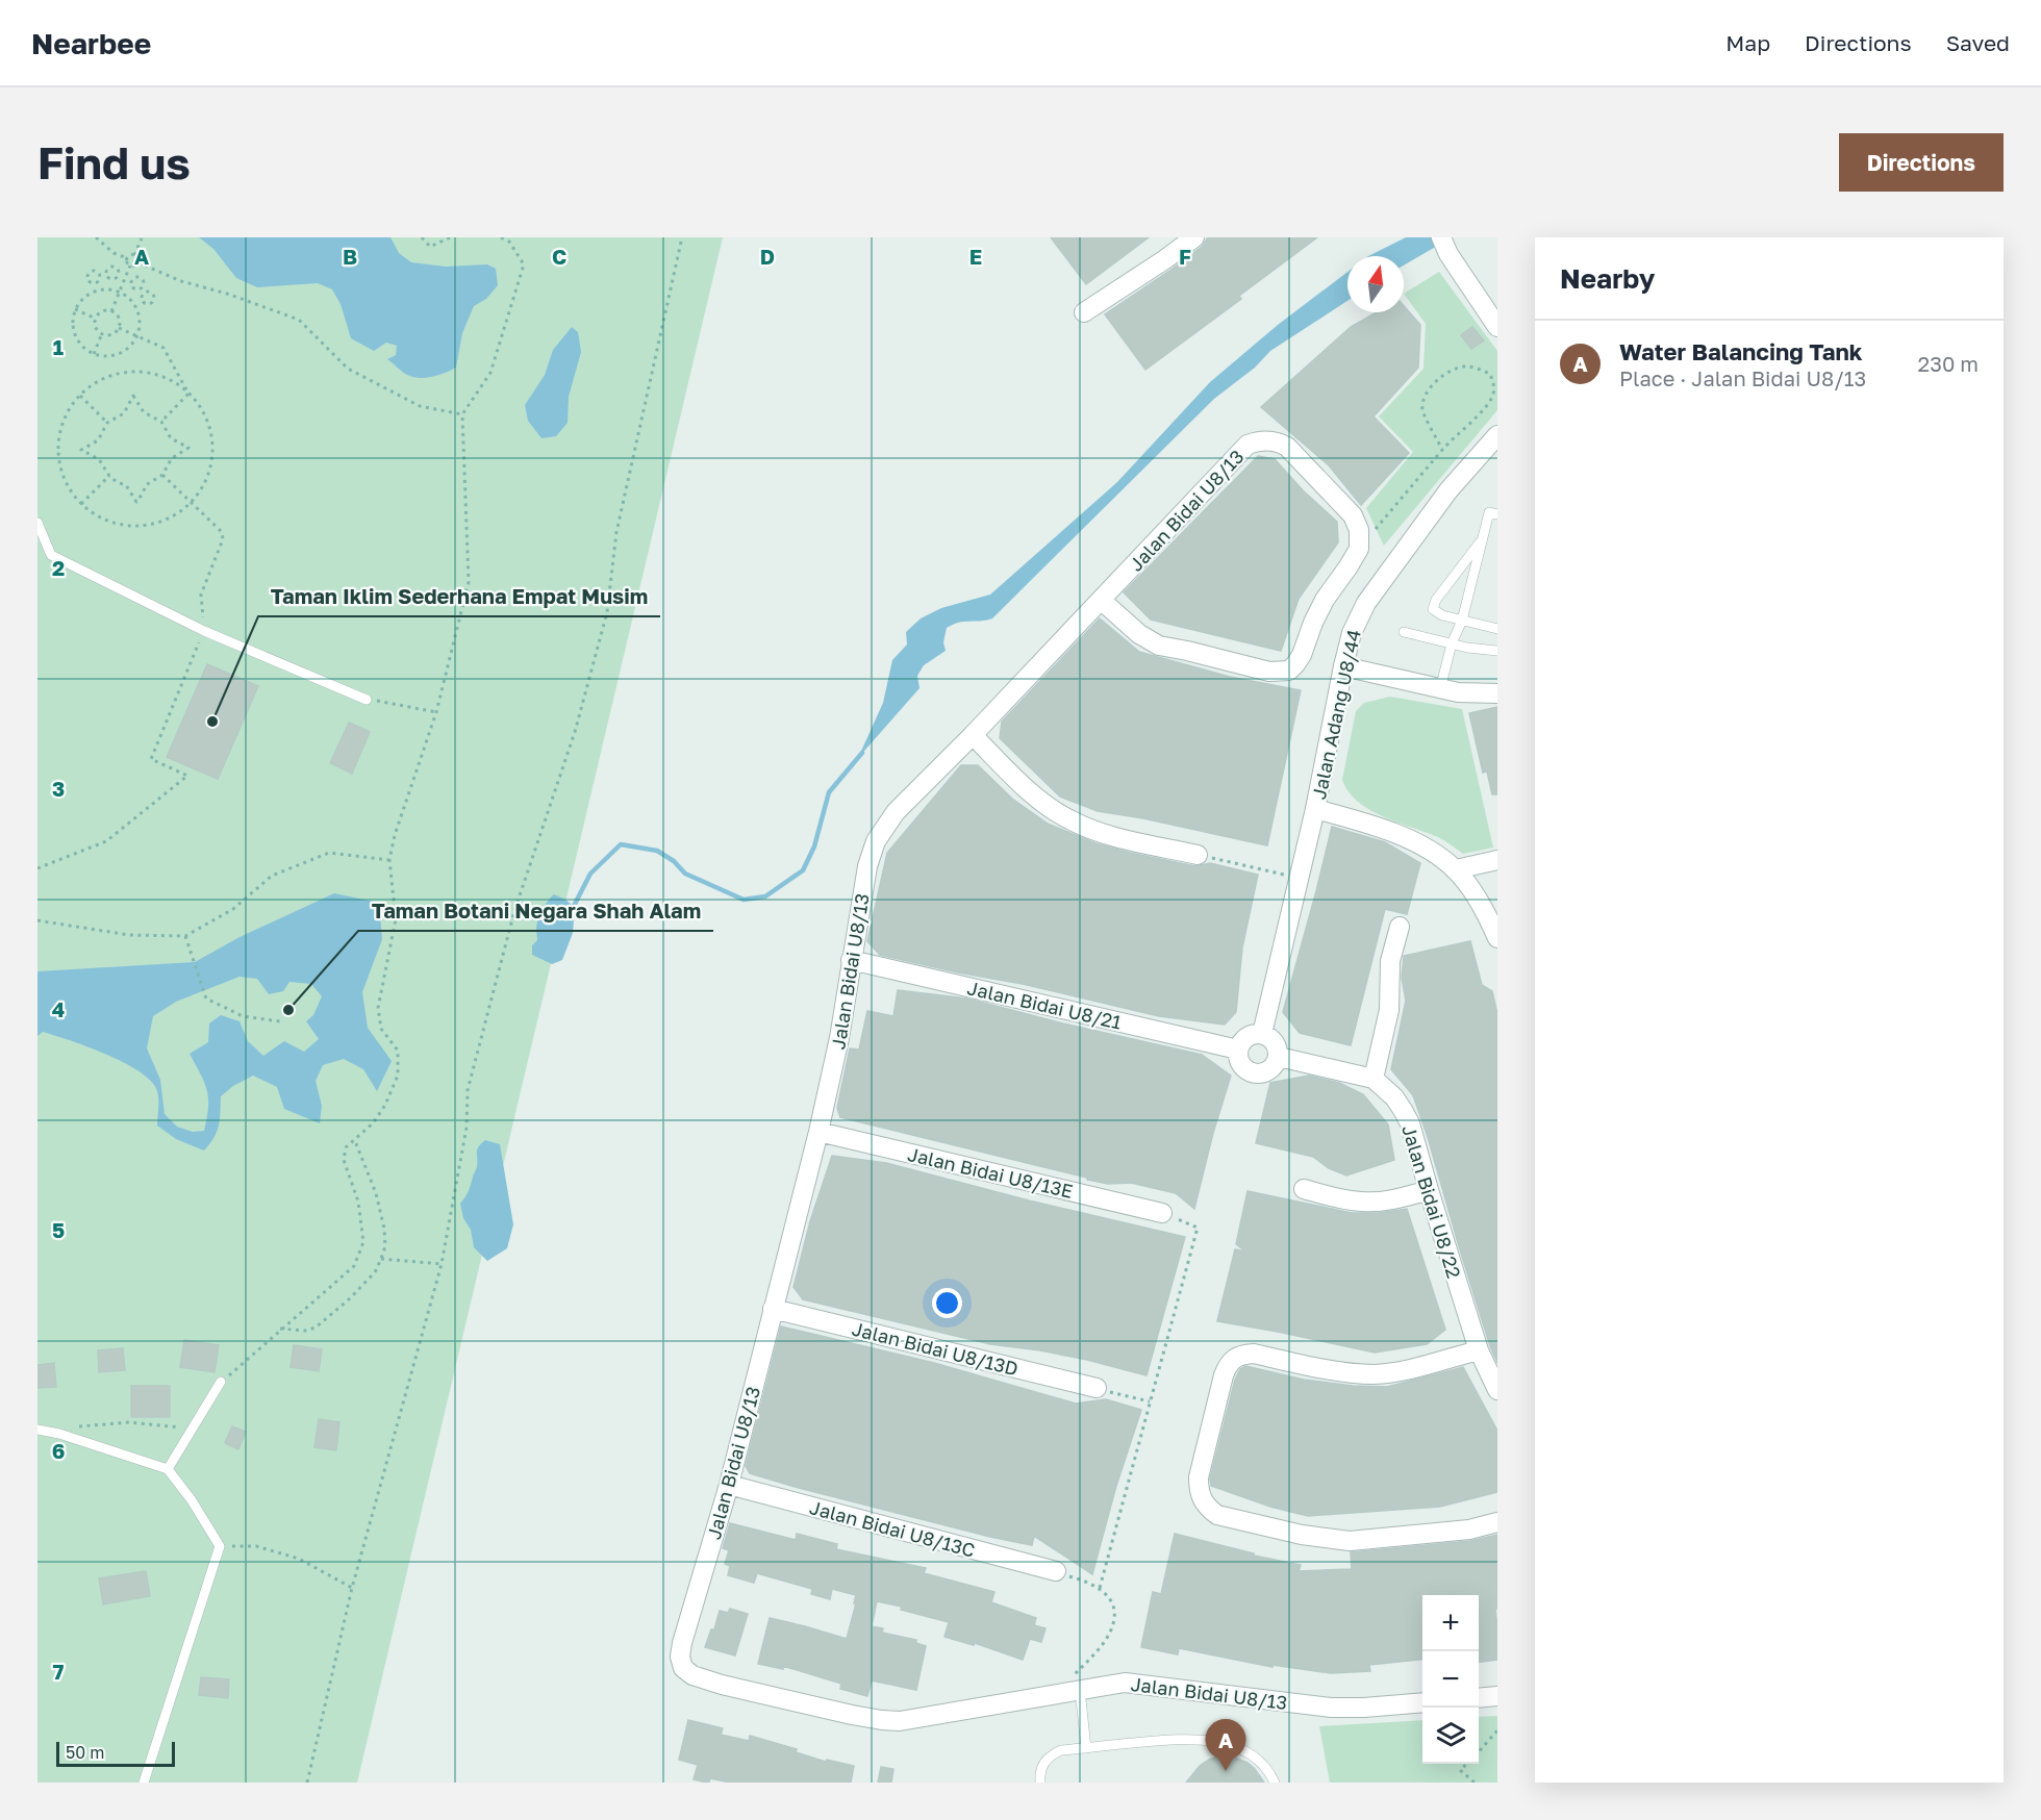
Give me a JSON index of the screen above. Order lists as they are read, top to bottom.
{
  "streets": {
    "street": [
      "Jalan Bidai U8/13",
      "Jalan Adang U8/44",
      "Jalan Bidai U8/21",
      "Jalan Bidai U8/13E",
      "Jalan Bidai U8/22",
      "Jalan Bidai U8/13D",
      "Jalan Bidai U8/13C"
    ]
  },
  "crossings": [
    ["Jalan Bidai U8/13", "Jalan Bidai U8/21"],
    ["Jalan Bidai U8/13", "Jalan Bidai U8/13E"],
    ["Jalan Bidai U8/13", "Jalan Bidai U8/13D"],
    ["Jalan Bidai U8/13", "Jalan Bidai U8/13C"],
    ["Jalan Adang U8/44", "Jalan Bidai U8/21"]
  ],
  "places": ["Taman Iklim Sederhana Empat Musim", "Taman Botani Negara Shah Alam"],
  "scale_bar": "50 m",
  "north": "top",
  "page": {
    "header": "Nearbee",
    "nav": ["Map", "Directions", "Saved"],
    "buttons": "Directions",
    "title": "Find us",
    "heading": "Nearby",
    "list": [
      {
        "mark": "A",
        "name": "Water Balancing Tank",
        "note": "Place · Jalan Bidai U8/13",
        "value": "230 m"
      }
    ],
    "map_buttons": ["+", "−"],
    "pins": "A",
    "scale": "50 m"
  },
  "grid": {
    "columns": [
      "A",
      "B",
      "C",
      "D",
      "E",
      "F"
    ],
    "rows": [
      "1",
      "2",
      "3",
      "4",
      "5",
      "6",
      "7"
    ]
  }
}
